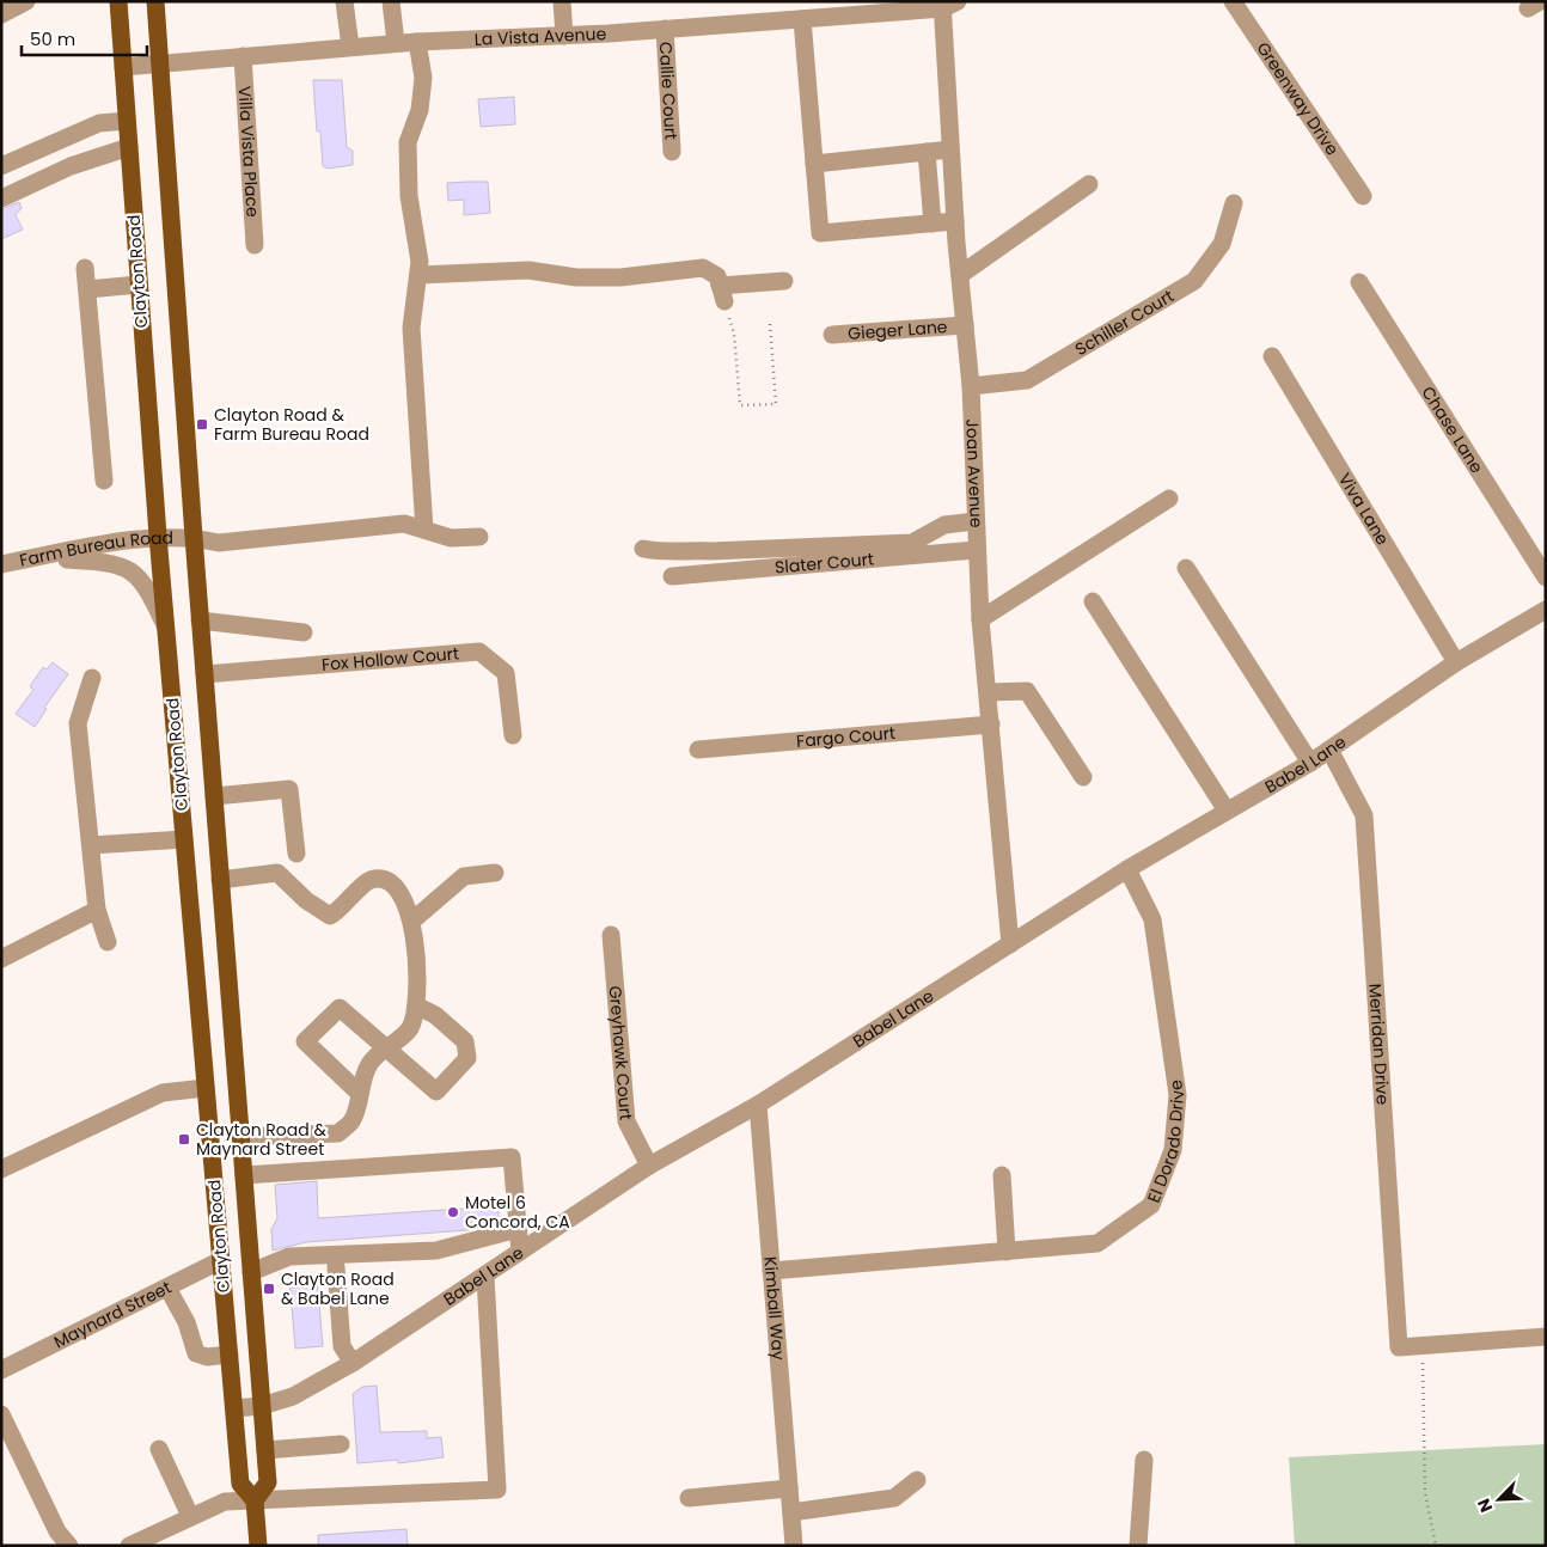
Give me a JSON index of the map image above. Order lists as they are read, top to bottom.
{
  "streets": {
    "main road": ["Clayton Road"],
    "street": [
      "La Vista Avenue",
      "Callie Court",
      "Greenway Drive",
      "Villa Vista Place",
      "Schiller Court",
      "Gieger Lane",
      "Chase Lane",
      "Joan Avenue",
      "Viva Lane",
      "Farm Bureau Road",
      "Slater Court",
      "Fox Hollow Court",
      "Fargo Court",
      "Babel Lane",
      "Merridan Drive",
      "Greyhawk Court",
      "El Dorado Drive",
      "Kimball Way",
      "Maynard Street"
    ]
  },
  "crossings": [
    ["La Vista Avenue", "Callie Court"],
    ["La Vista Avenue", "Villa Vista Place"],
    ["La Vista Avenue", "Clayton Road"],
    ["La Vista Avenue", "Joan Avenue"],
    ["Clayton Road", "Farm Bureau Road"],
    ["Clayton Road", "Fox Hollow Court"],
    ["Clayton Road", "Babel Lane"],
    ["Clayton Road", "Maynard Street"],
    ["Schiller Court", "Joan Avenue"],
    ["Gieger Lane", "Joan Avenue"],
    ["Joan Avenue", "Slater Court"],
    ["Joan Avenue", "Fargo Court"],
    ["Joan Avenue", "Babel Lane"],
    ["Viva Lane", "Babel Lane"],
    ["Babel Lane", "Merridan Drive"],
    ["Babel Lane", "Greyhawk Court"],
    ["Babel Lane", "El Dorado Drive"],
    ["Babel Lane", "Kimball Way"],
    ["El Dorado Drive", "Kimball Way"]
  ],
  "places": {
    "transit": ["Clayton Road & Farm Bureau Road", "Clayton Road & Maynard Street", "Clayton Road & Babel Lane"],
    "other": ["Motel 6 Concord, CA"]
  },
  "scale_bar": "50 m",
  "north": "bottom left"
}
